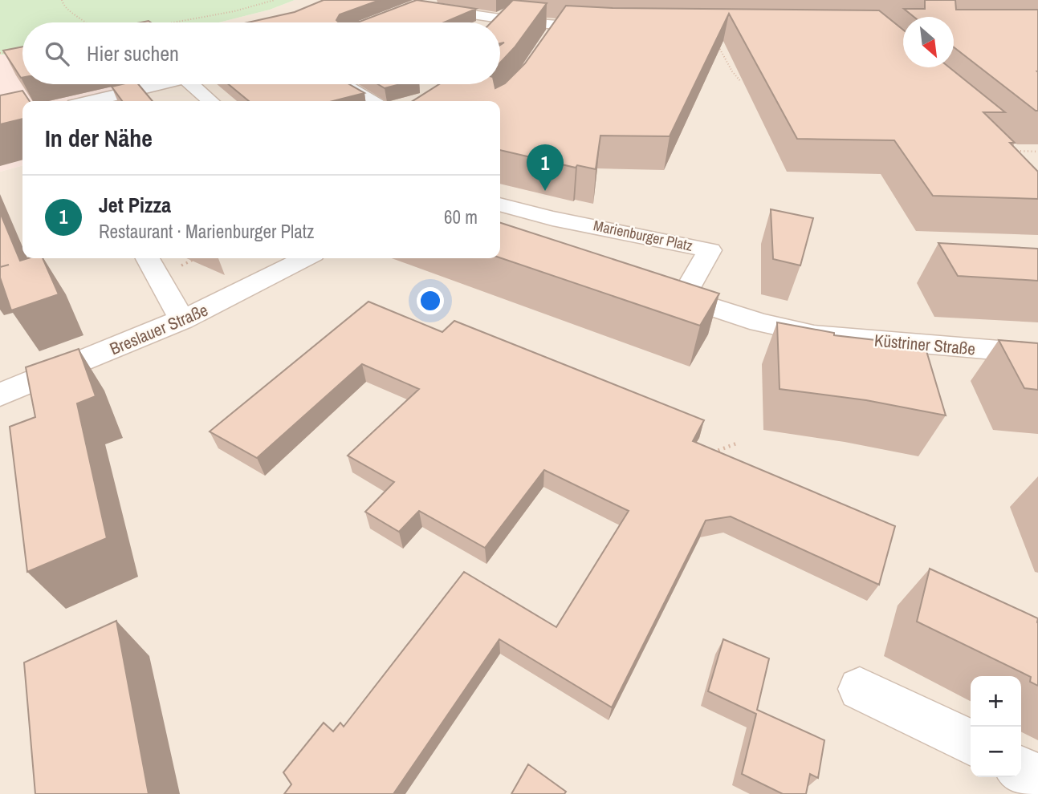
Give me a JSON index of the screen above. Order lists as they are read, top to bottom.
{
  "streets": {
    "street": ["Marienburger Platz", "Breslauer Straße", "Küstriner Straße"]
  },
  "crossings": [
    ["Marienburger Platz", "Küstriner Straße"]
  ],
  "north": "bottom right",
  "page": {
    "search": "Hier suchen",
    "heading": "In der Nähe",
    "pins": "1",
    "list": [
      {
        "mark": "1",
        "name": "Jet Pizza",
        "note": "Restaurant · Marienburger Platz",
        "value": "60 m"
      }
    ],
    "map_buttons": ["+", "−"]
  }
}
